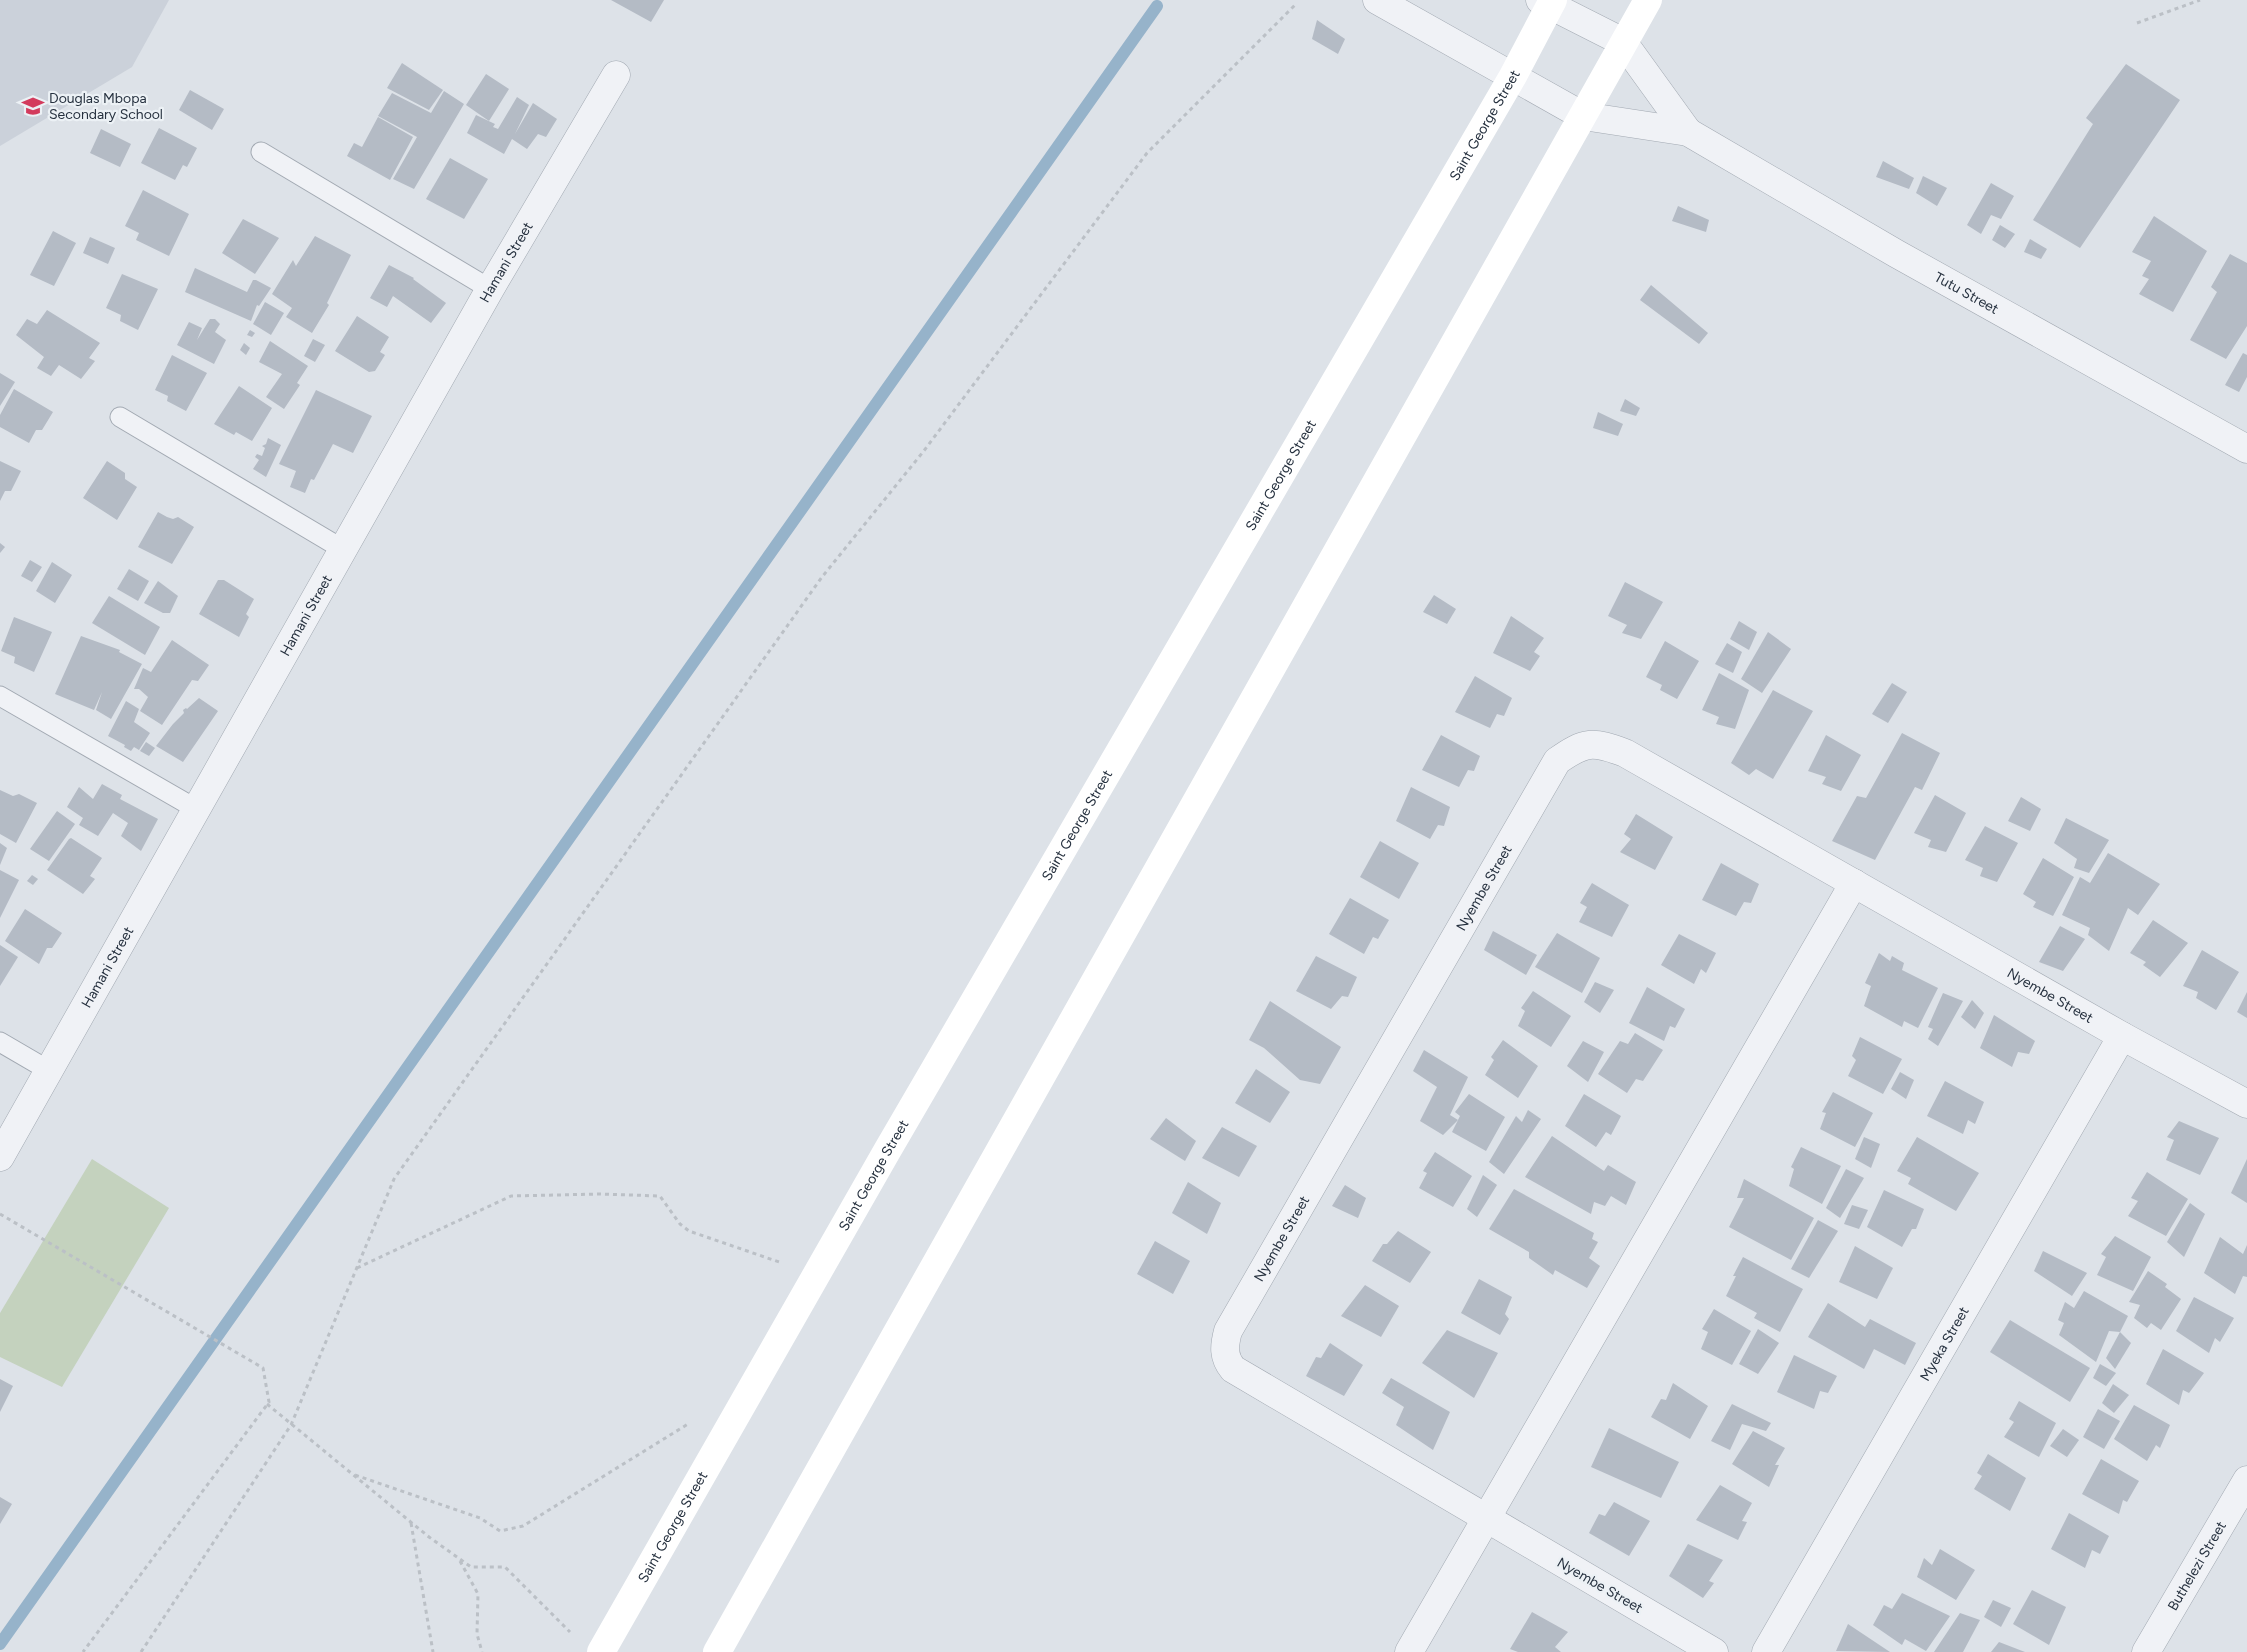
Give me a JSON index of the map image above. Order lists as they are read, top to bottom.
{
  "streets": {
    "main road": ["Saint George Street"],
    "street": [
      "Hamani Street",
      "Tutu Street",
      "Nyembe Street",
      "Myeka Street",
      "Buthelezi Street"
    ]
  },
  "crossings": [
    ["Nyembe Street", "Myeka Street"]
  ],
  "places": {
    "school or university": ["Douglas Mbopa Secondary School"]
  }
}
